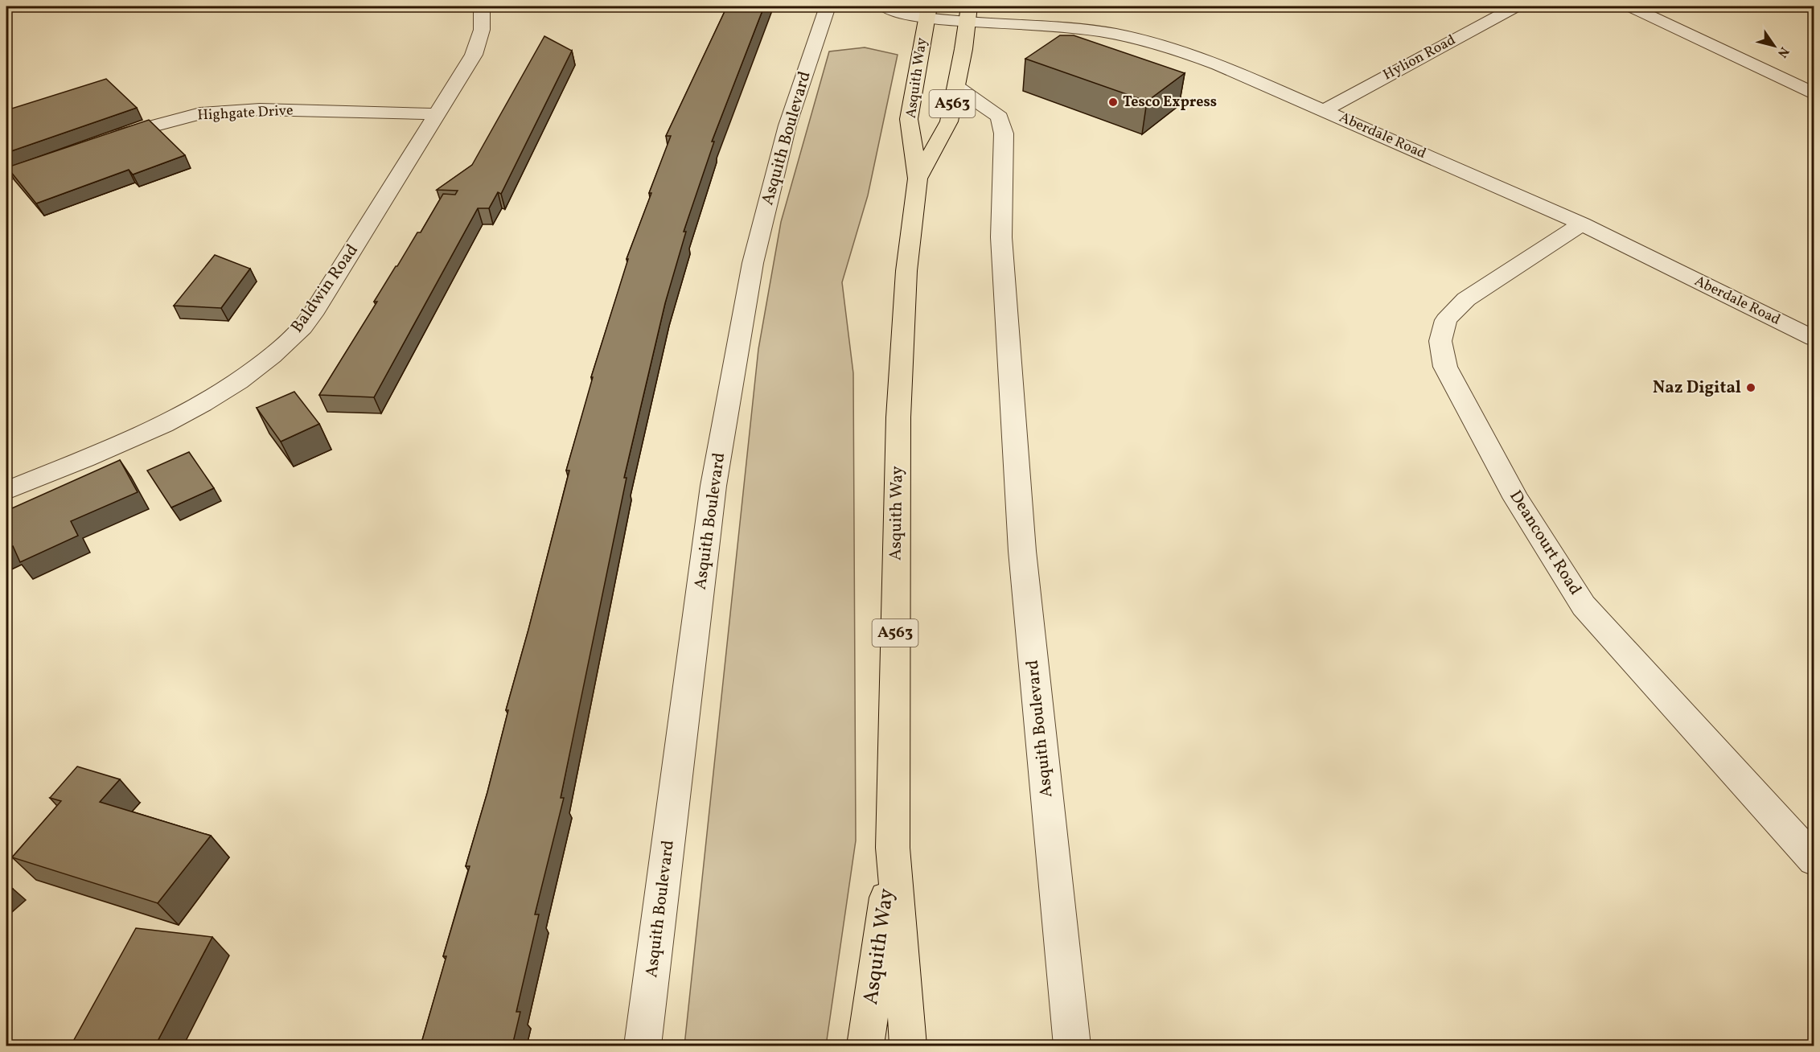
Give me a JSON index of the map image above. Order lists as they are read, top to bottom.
{
  "streets": {
    "highway": ["Asquith Way", "A563"],
    "street": [
      "Hylion Road",
      "Highgate Drive",
      "Aberdale Road",
      "Asquith Boulevard",
      "Baldwin Road",
      "Deancourt Road"
    ]
  },
  "crossings": [
    ["Hylion Road", "Aberdale Road"],
    ["Asquith Way", "Aberdale Road"],
    ["Asquith Way", "Asquith Boulevard"],
    ["Highgate Drive", "Baldwin Road"],
    ["Aberdale Road", "Deancourt Road"]
  ],
  "places": ["Tesco Express", "Naz Digital"],
  "north": "bottom right"
}
